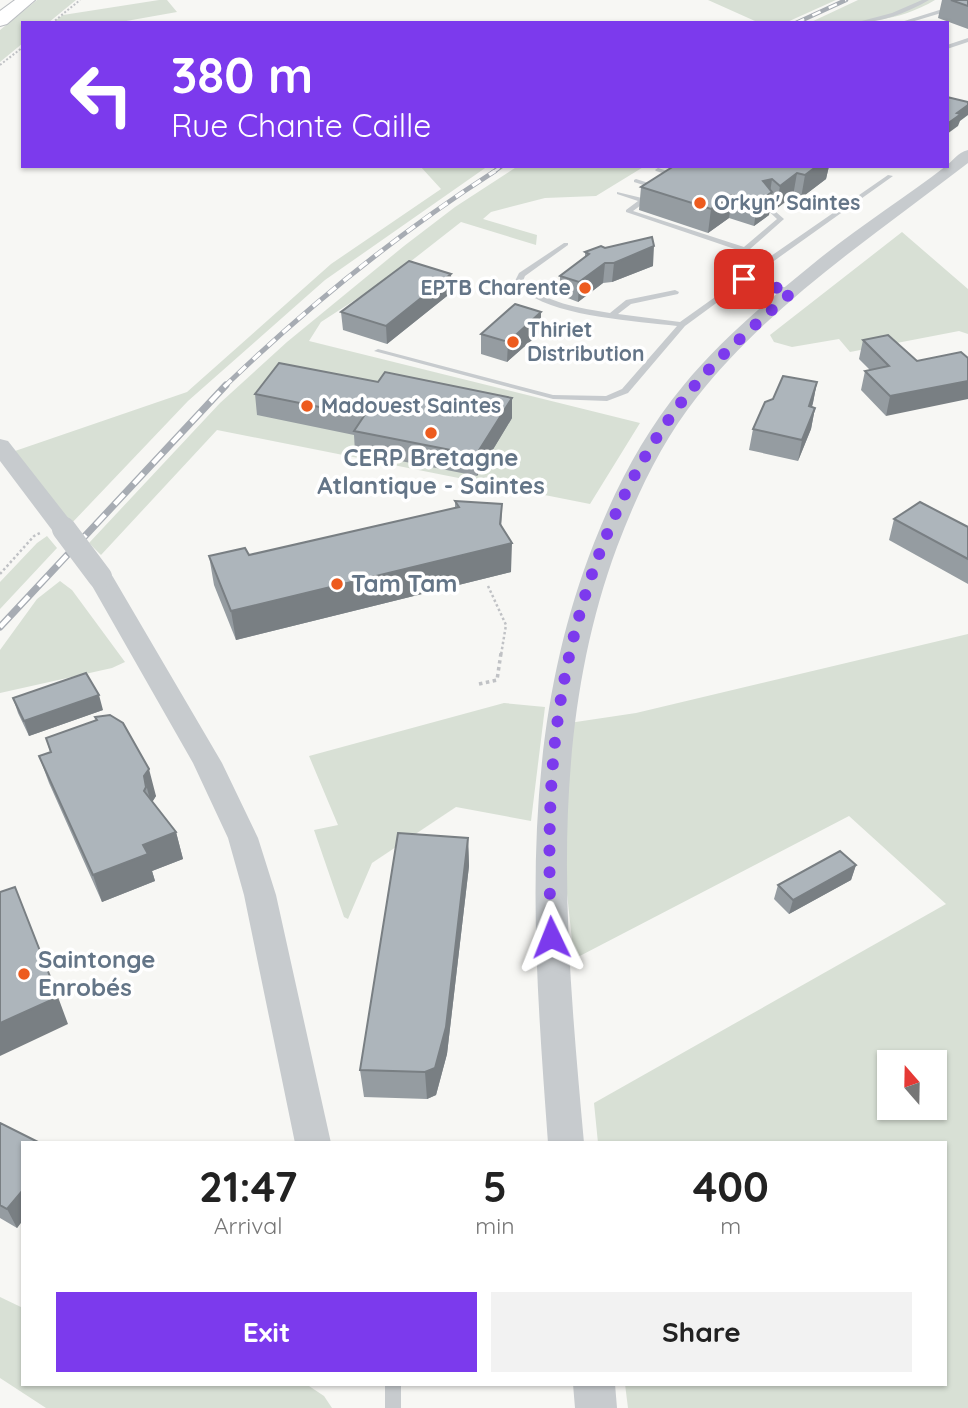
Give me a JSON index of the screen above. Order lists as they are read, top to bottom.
{
  "places": [
    "Orkyn' Saintes",
    "EPTB Charente",
    "Thiriet Distribution",
    "Madouest Saintes",
    "CERP Bretagne Atlantique - Saintes",
    "Tam Tam",
    "Saintonge Enrobés"
  ],
  "north": "top",
  "page": {
    "turn": ["380 m", "Rue Chante Caille"],
    "eta": [
      "21:47",
      "Arrival",
      "5",
      "min",
      "400",
      "m"
    ],
    "buttons": ["Exit", "Share"]
  }
}
